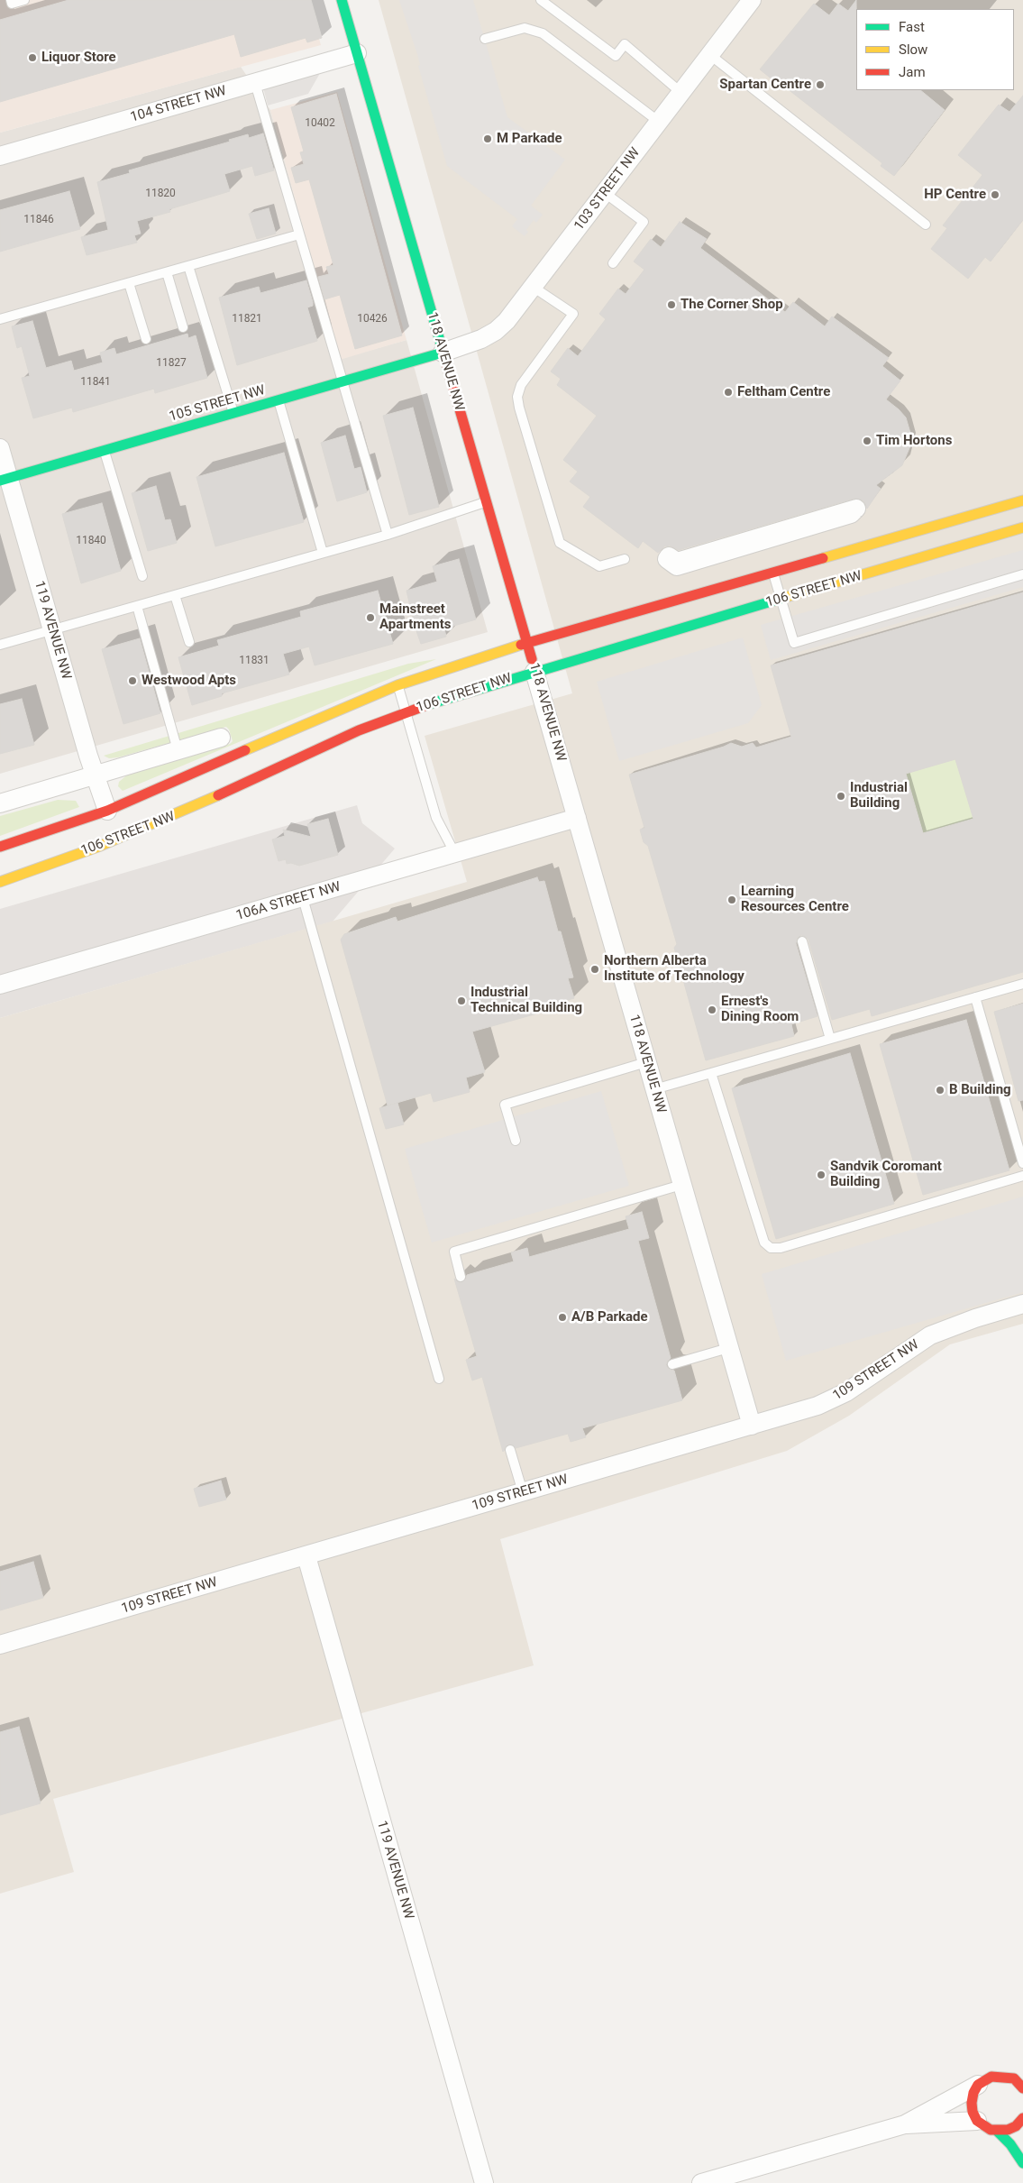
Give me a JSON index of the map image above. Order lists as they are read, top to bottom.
{
  "streets": {
    "main road": ["118 AVENUE NW", "105 STREET NW", "106 STREET NW"],
    "street": [
      "104 STREET NW",
      "103 STREET NW",
      "119 AVENUE NW",
      "106A STREET NW",
      "109 STREET NW"
    ]
  },
  "crossings": [
    ["104 STREET NW", "118 AVENUE NW"],
    ["103 STREET NW", "118 AVENUE NW"],
    ["103 STREET NW", "105 STREET NW"],
    ["118 AVENUE NW", "105 STREET NW"],
    ["118 AVENUE NW", "106 STREET NW"],
    ["118 AVENUE NW", "106A STREET NW"],
    ["118 AVENUE NW", "109 STREET NW"],
    ["105 STREET NW", "119 AVENUE NW"],
    ["106 STREET NW", "119 AVENUE NW"],
    ["119 AVENUE NW", "109 STREET NW"]
  ],
  "places": [
    "Liquor Store",
    "Spartan Centre",
    "M Parkade",
    "HP Centre",
    "The Corner Shop",
    "Feltham Centre",
    "Tim Hortons",
    "Mainstreet Apartments",
    "Westwood Apts",
    "Industrial Building",
    "Learning Resources Centre",
    "Northern Alberta Institute of Technology",
    "Industrial Technical Building",
    "Ernest's Dining Room",
    "B Building",
    "Sandvik Coromant Building",
    "A/B Parkade"
  ],
  "house_numbers": [
    "10402",
    "11820",
    "11846",
    "11821",
    "10426",
    "11827",
    "11841",
    "11840",
    "11831"
  ],
  "legend": ["Fast", "Slow", "Jam"]
}
